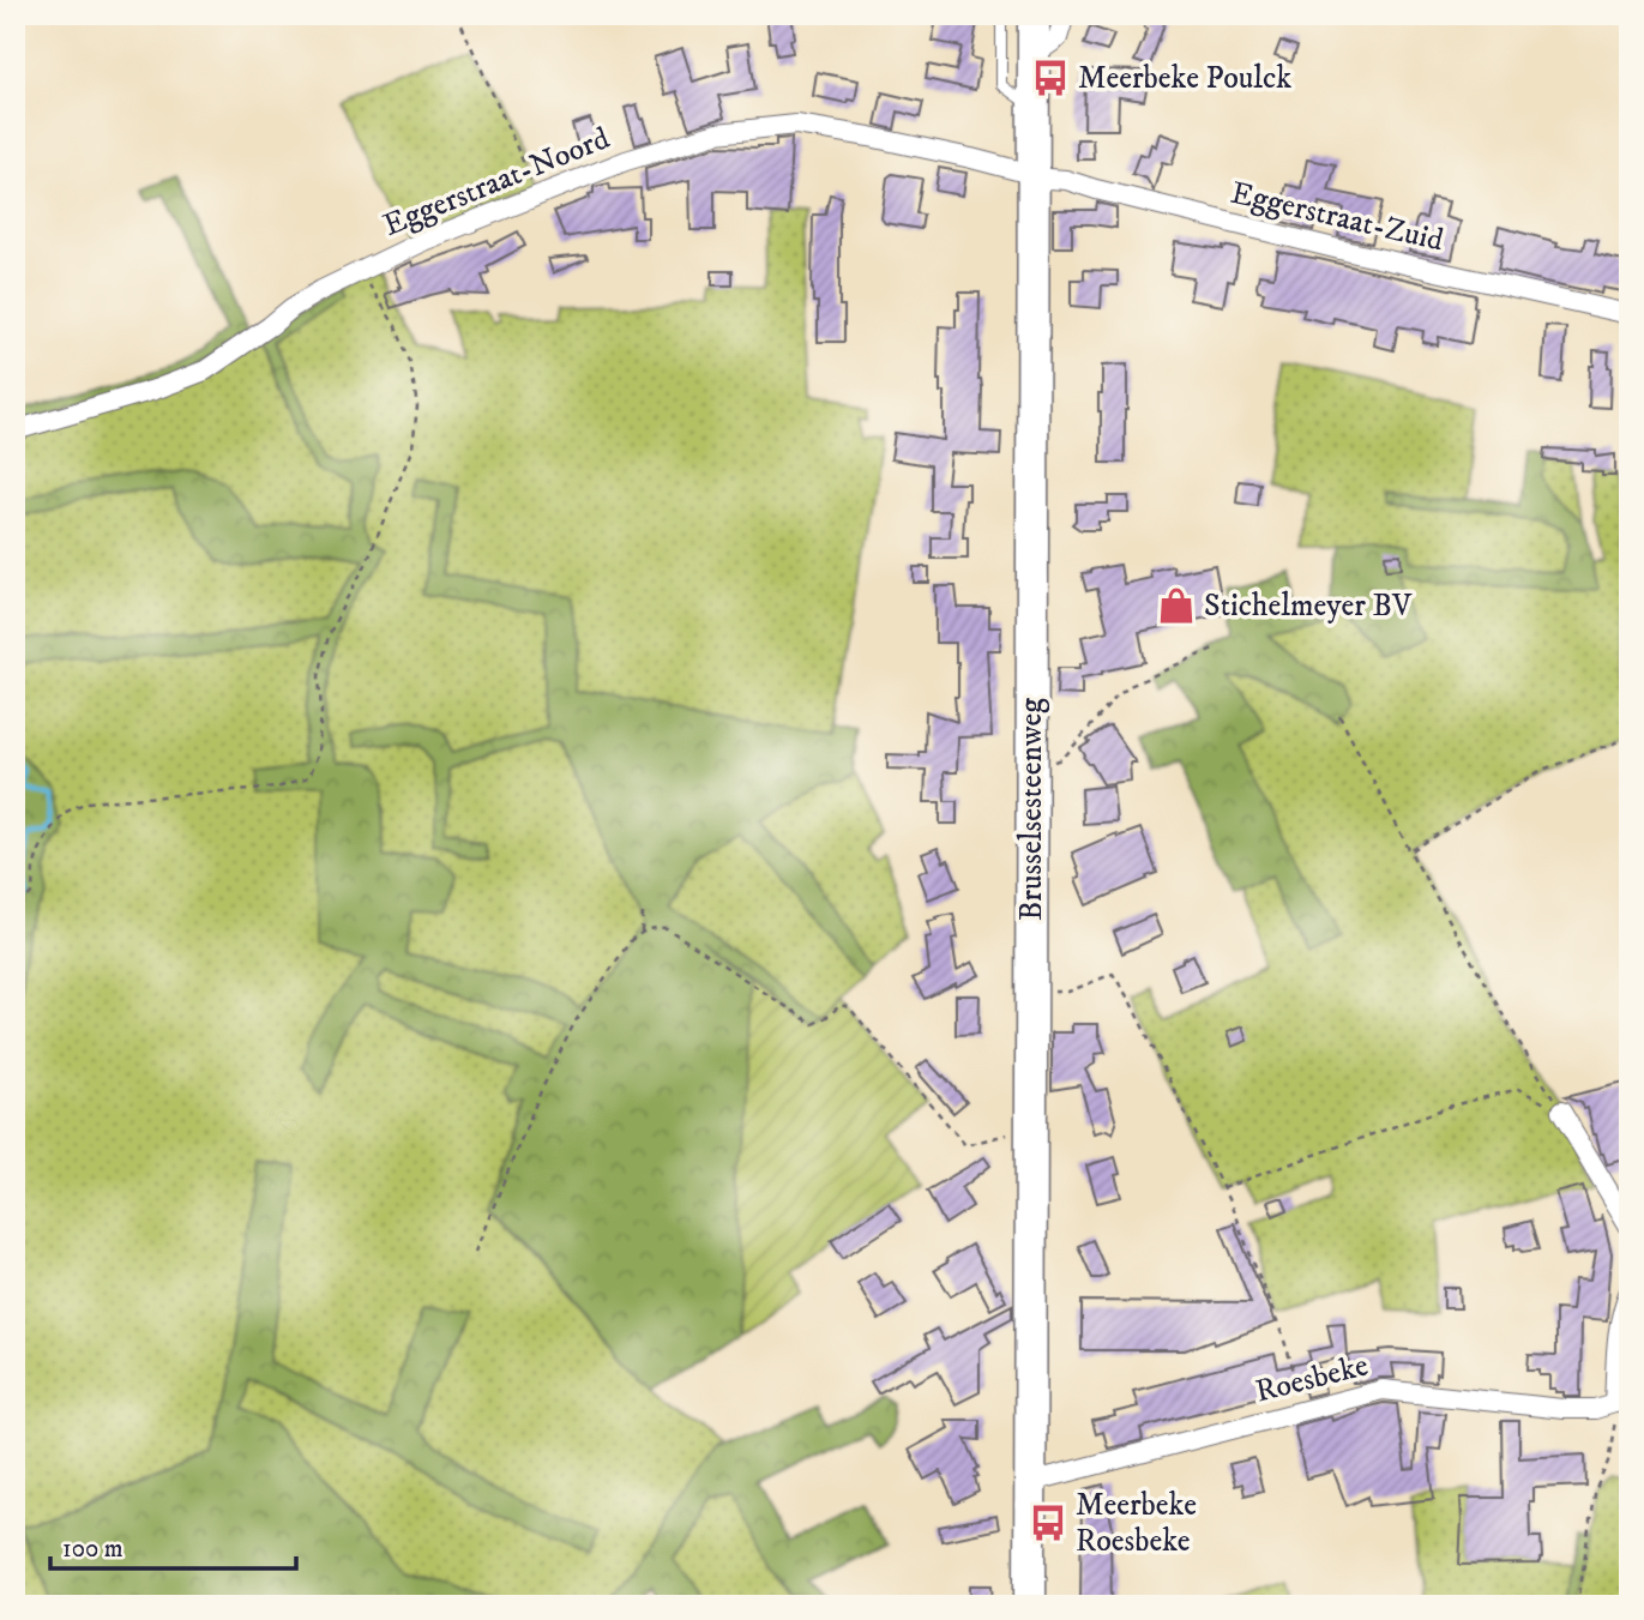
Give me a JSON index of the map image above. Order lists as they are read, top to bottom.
{
  "streets": {
    "main road": ["Brusselsesteenweg"],
    "street": ["Eggerstraat-Noord", "Eggerstraat-Zuid", "Roesbeke"]
  },
  "crossings": [
    ["Eggerstraat-Noord", "Eggerstraat-Zuid"],
    ["Eggerstraat-Noord", "Brusselsesteenweg"],
    ["Eggerstraat-Zuid", "Brusselsesteenweg"],
    ["Brusselsesteenweg", "Roesbeke"]
  ],
  "places": {
    "bus stop": ["Meerbeke Poulck", "Meerbeke Roesbeke"],
    "shop": ["Stichelmeyer BV"]
  },
  "scale_bar": "100 m"
}
